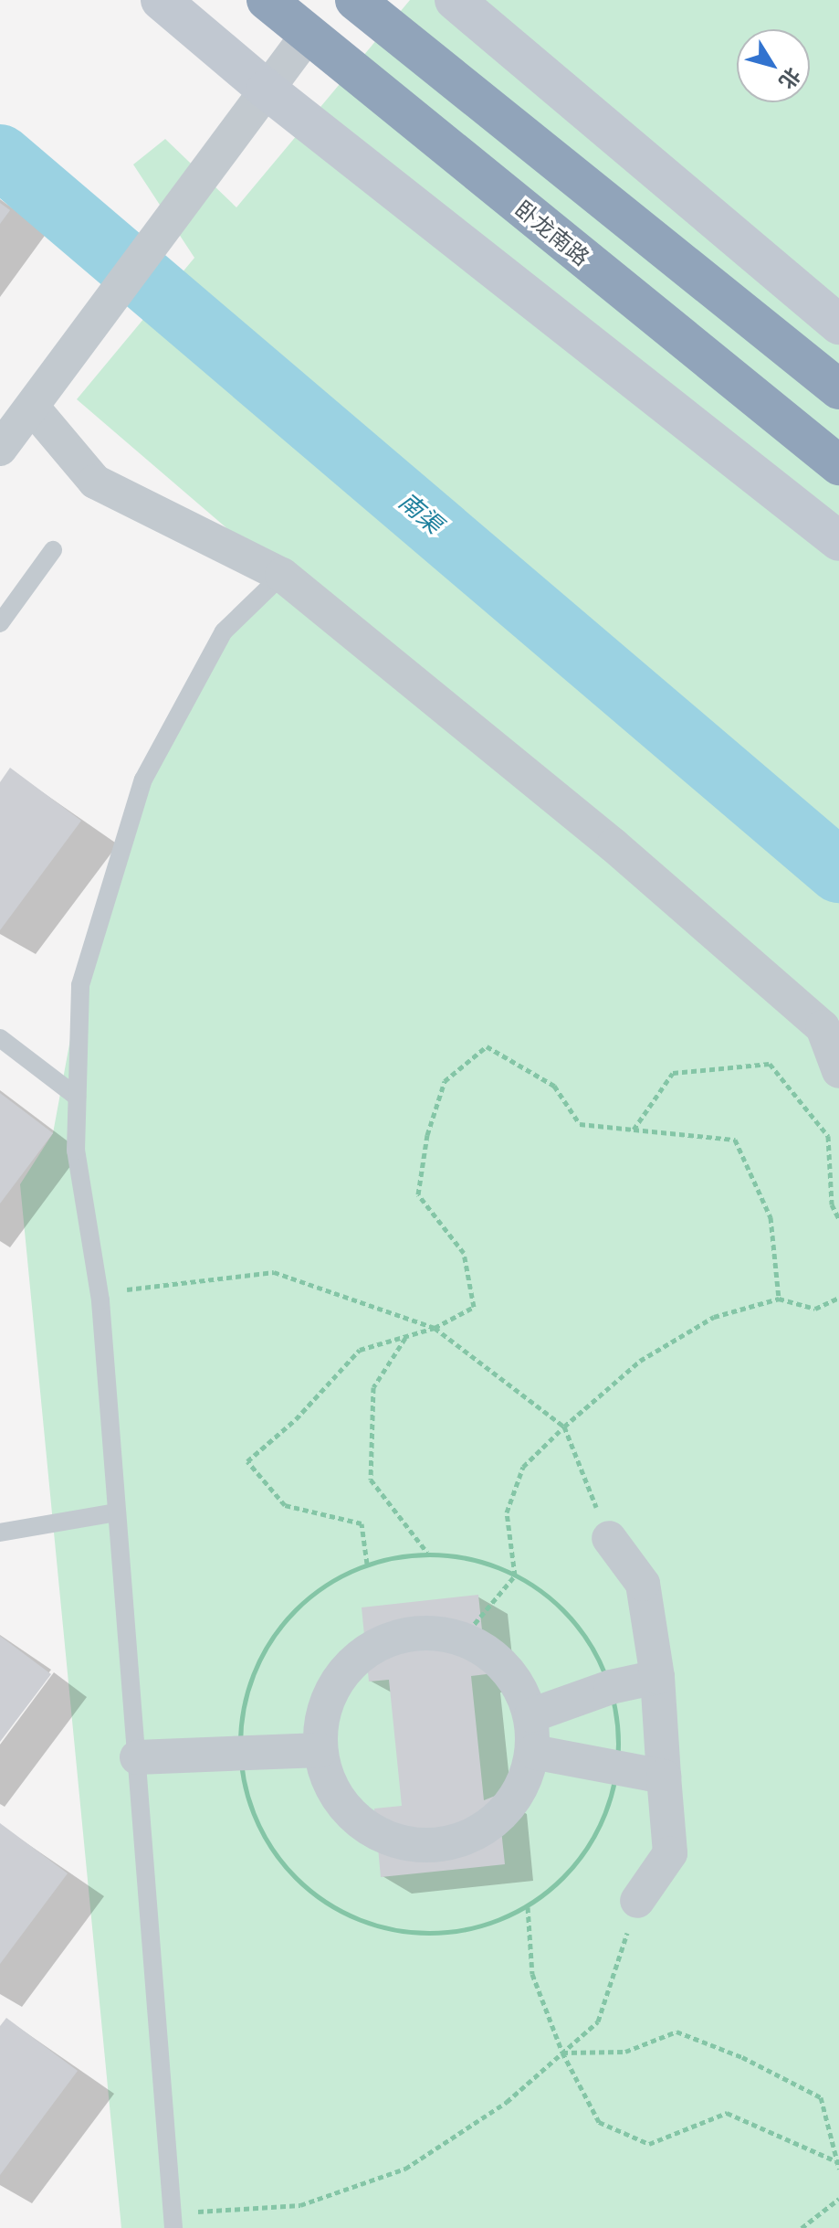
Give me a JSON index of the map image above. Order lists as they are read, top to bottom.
{
  "streets": {
    "highway": ["卧龙南路"]
  },
  "water": ["南渠"],
  "north": "bottom right"
}
